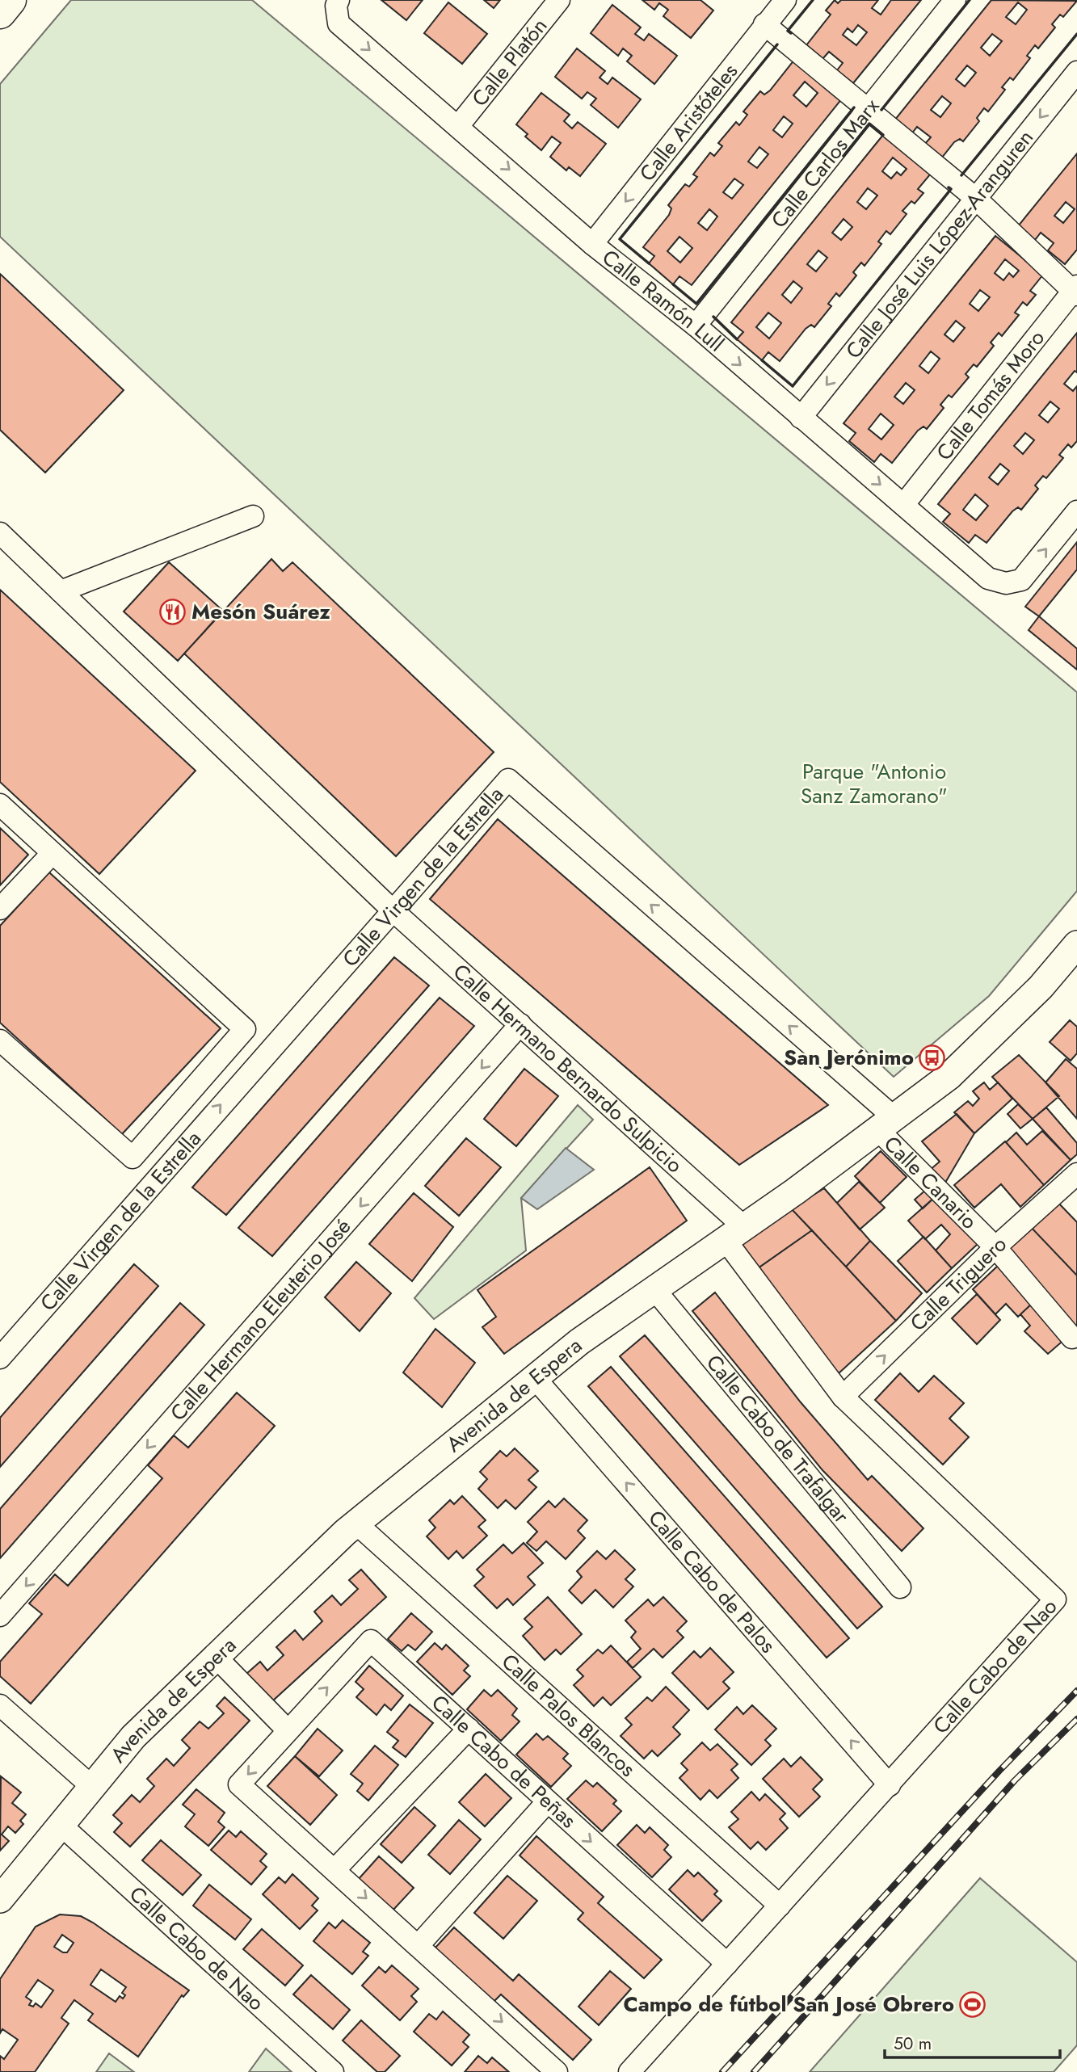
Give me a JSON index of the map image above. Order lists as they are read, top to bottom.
{
  "streets": {
    "street": [
      "Calle Platón",
      "Calle Aristóteles",
      "Calle Carlos Marx",
      "Calle José Luis López-Aranguren",
      "Calle Ramón Lull",
      "Calle Tomás Moro",
      "Calle Virgen de la Estrella",
      "Calle Hermano Bernardo Sulpicio",
      "Calle Canario",
      "Calle Triguero",
      "Calle Hermano Eleuterio José",
      "Avenida de Espera",
      "Calle Cabo de Trafalgar",
      "Calle Cabo de Palos",
      "Calle Cabo de Nao",
      "Calle Palos Blancos",
      "Calle Cabo de Peñas"
    ]
  },
  "crossings": [
    ["Calle Platón", "Calle Ramón Lull"],
    ["Calle Aristóteles", "Calle Ramón Lull"],
    ["Calle Carlos Marx", "Calle Ramón Lull"],
    ["Calle José Luis López-Aranguren", "Calle Ramón Lull"],
    ["Calle Ramón Lull", "Calle Tomás Moro"],
    ["Calle Virgen de la Estrella", "Calle Hermano Bernardo Sulpicio"],
    ["Calle Virgen de la Estrella", "Calle Canario"],
    ["Calle Virgen de la Estrella", "Avenida de Espera"],
    ["Calle Hermano Bernardo Sulpicio", "Calle Hermano Eleuterio José"],
    ["Calle Hermano Bernardo Sulpicio", "Avenida de Espera"],
    ["Calle Hermano Bernardo Sulpicio", "Calle Cabo de Nao"],
    ["Calle Canario", "Calle Triguero"],
    ["Calle Canario", "Avenida de Espera"],
    ["Calle Triguero", "Calle Cabo de Nao"],
    ["Avenida de Espera", "Calle Cabo de Trafalgar"],
    ["Avenida de Espera", "Calle Cabo de Palos"],
    ["Avenida de Espera", "Calle Cabo de Nao"],
    ["Avenida de Espera", "Calle Palos Blancos"],
    ["Calle Cabo de Palos", "Calle Cabo de Nao"],
    ["Calle Cabo de Nao", "Calle Palos Blancos"],
    ["Calle Cabo de Nao", "Calle Cabo de Peñas"]
  ],
  "one_way": [
    "Calle Aristóteles",
    "Calle José Luis López-Aranguren",
    "Calle Ramón Lull",
    "Calle Triguero",
    "Calle Hermano Eleuterio José",
    "Calle Cabo de Palos",
    "Calle Cabo de Peñas"
  ],
  "parks": ["Parque \"Antonio Sanz Zamorano\""],
  "places": {
    "restaurant": ["Mesón Suárez"],
    "bus stop": ["San Jerónimo"],
    "sports": ["Campo de fútbol San José Obrero"]
  },
  "scale_bar": "50 m"
}
